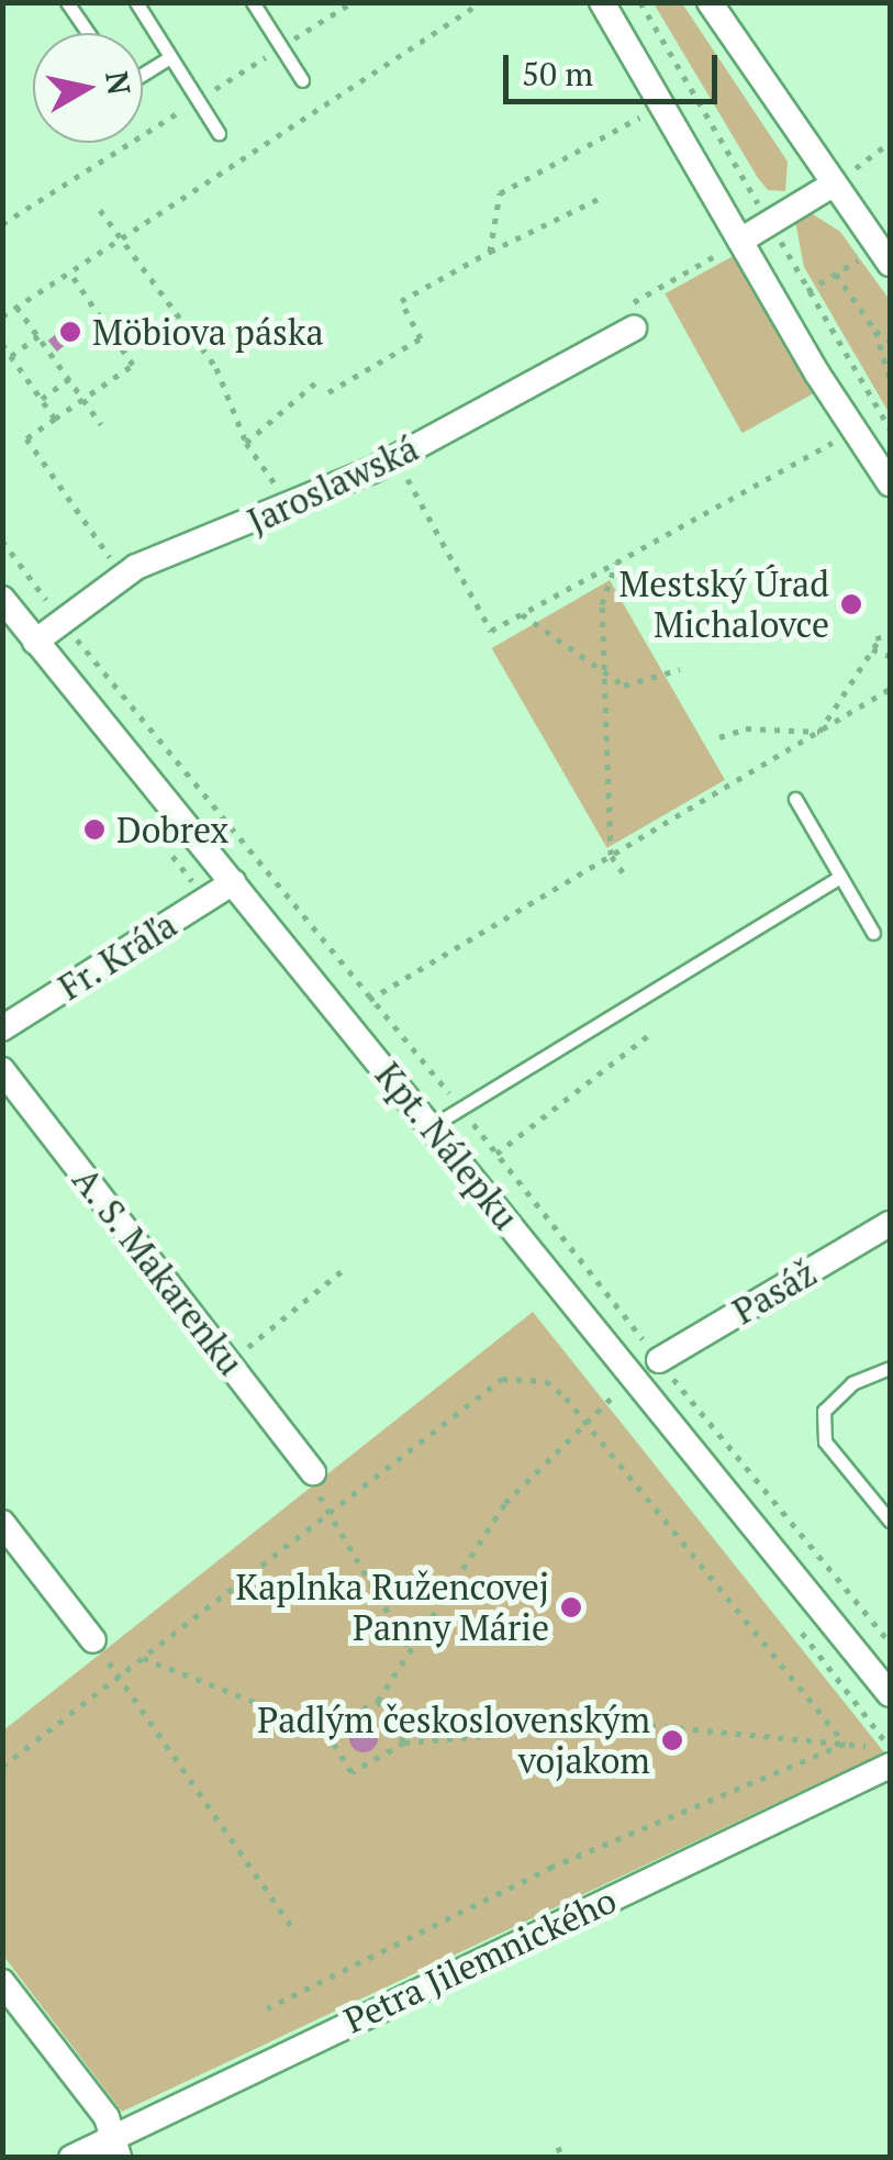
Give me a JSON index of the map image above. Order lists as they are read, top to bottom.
{
  "streets": {
    "street": [
      "Jaroslawská",
      "Fr. Kráľa",
      "Kpt. Nálepku",
      "A. S. Makarenku",
      "Pasáž",
      "Petra Jilemnického"
    ]
  },
  "crossings": [
    ["Jaroslawská", "Kpt. Nálepku"],
    ["Fr. Kráľa", "Kpt. Nálepku"]
  ],
  "places": [
    "Möbiova páska",
    "Mestský Úrad Michalovce",
    "Dobrex",
    "Kaplnka Ružencovej Panny Márie",
    "Padlým československým vojakom"
  ],
  "scale_bar": "50 m",
  "north": "right"
}
